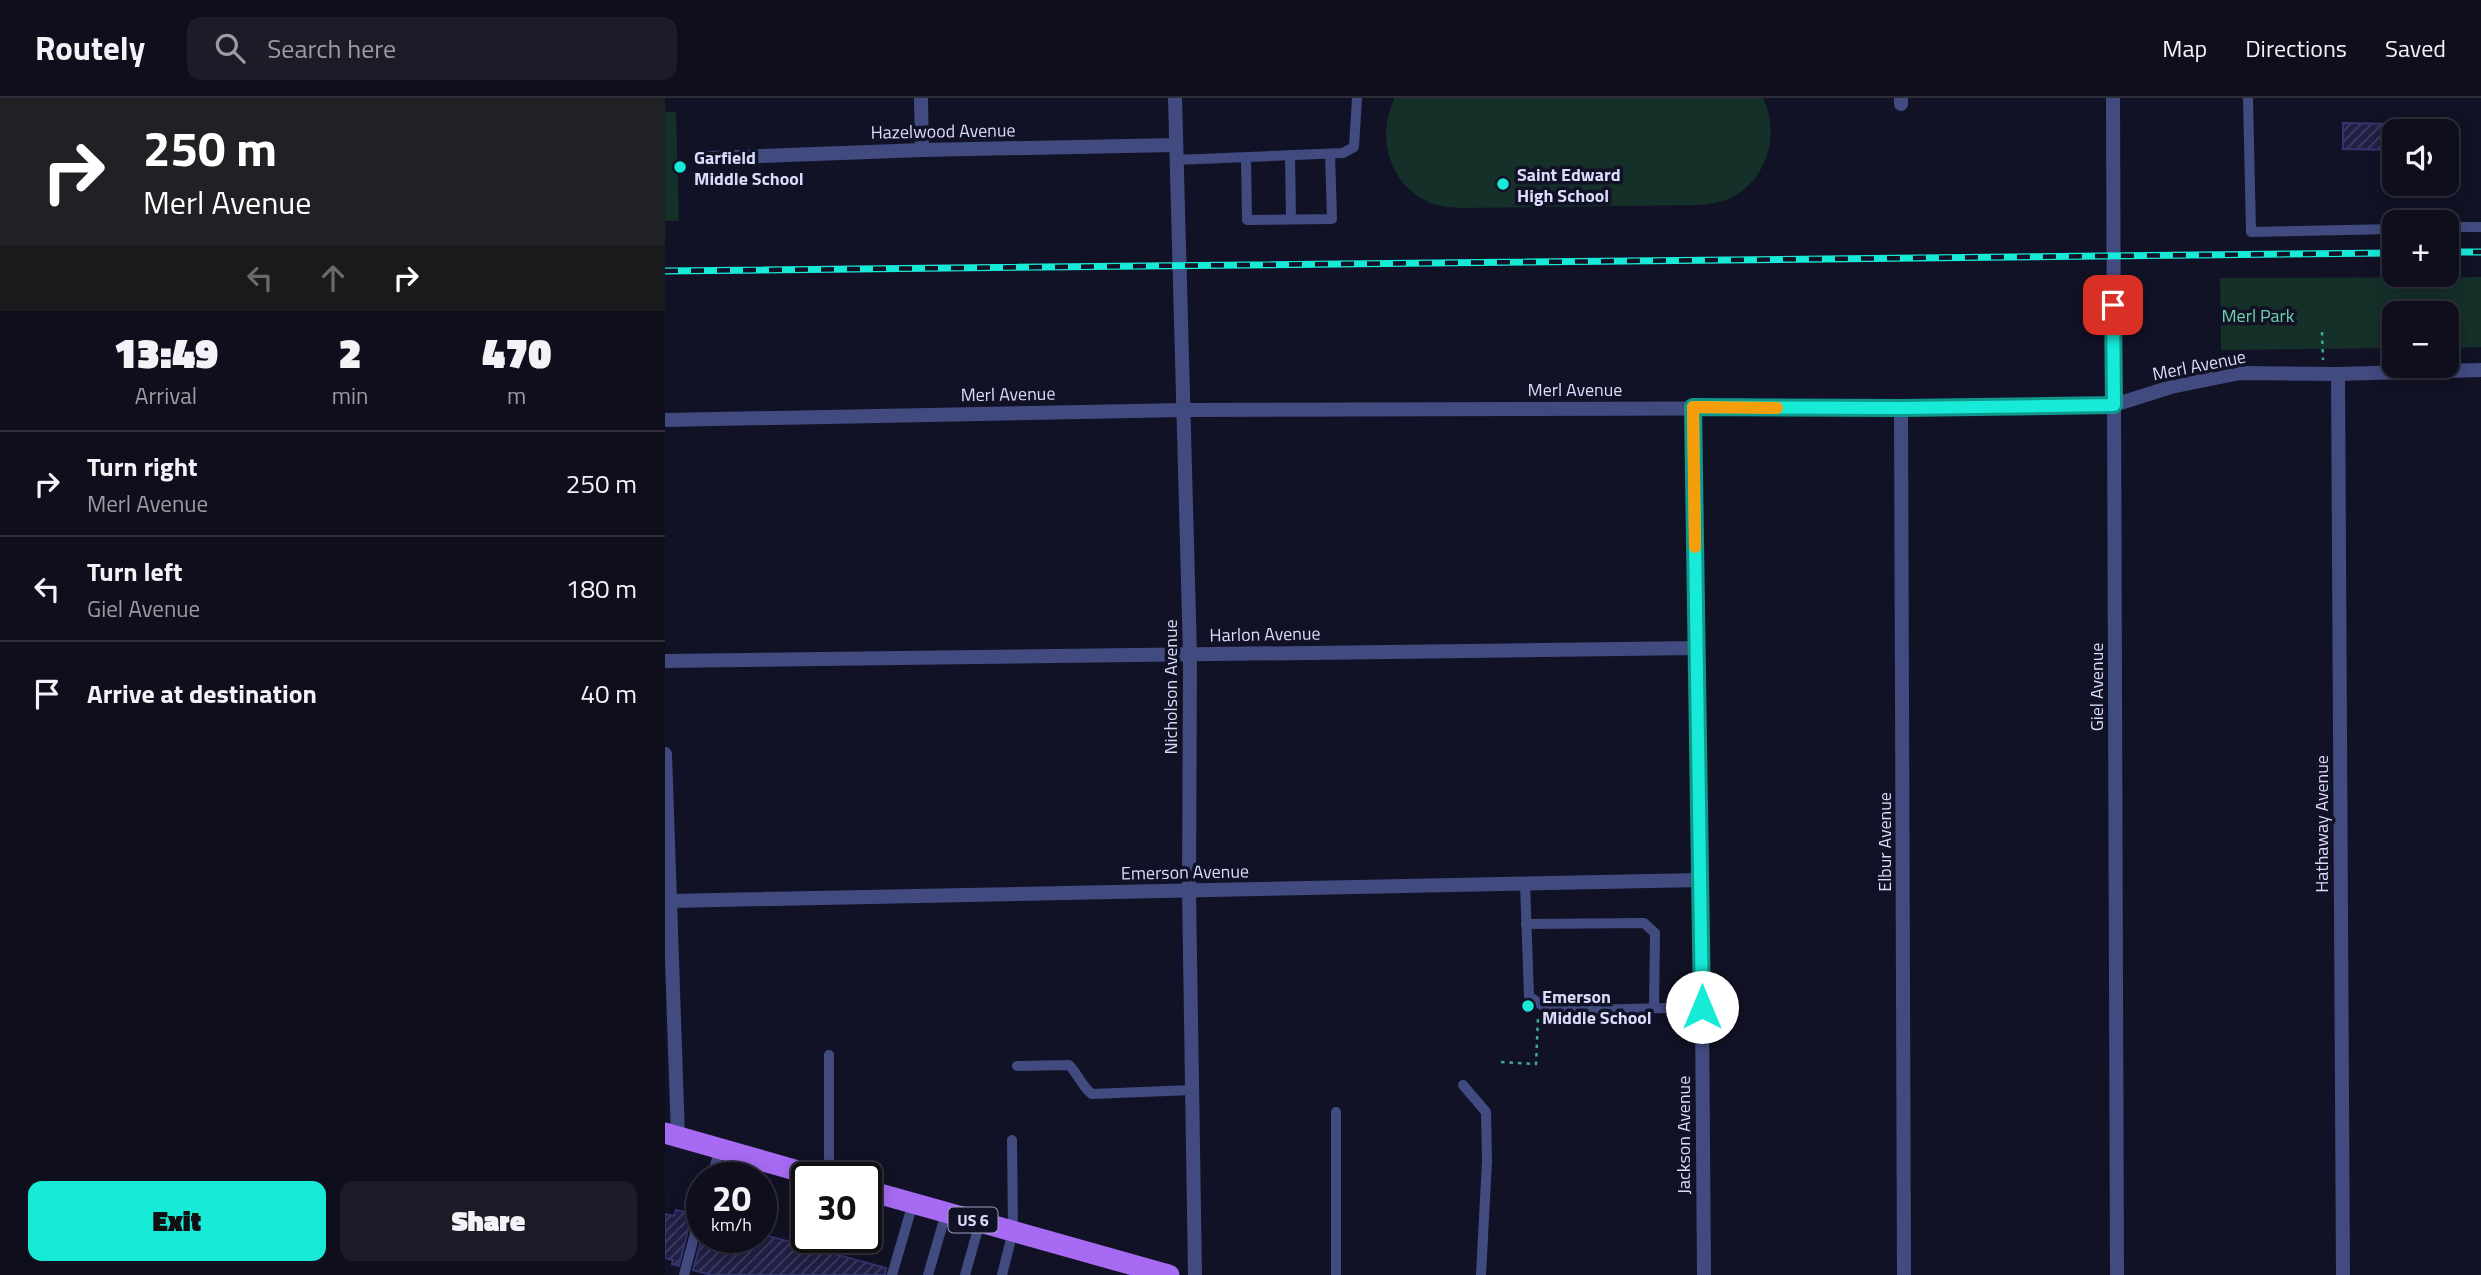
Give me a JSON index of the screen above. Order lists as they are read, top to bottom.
{
  "streets": {
    "main road": ["US 6"],
    "street": [
      "Hazelwood Avenue",
      "Merl Avenue",
      "Harlon Avenue",
      "Nicholson Avenue",
      "Giel Avenue",
      "Hathaway Avenue",
      "Elbur Avenue",
      "Emerson Avenue",
      "Jackson Avenue"
    ]
  },
  "crossings": [
    ["Hazelwood Avenue", "Nicholson Avenue"],
    ["Merl Avenue", "Nicholson Avenue"],
    ["Merl Avenue", "Giel Avenue"],
    ["Merl Avenue", "Hathaway Avenue"],
    ["Merl Avenue", "Elbur Avenue"],
    ["Merl Avenue", "Jackson Avenue"],
    ["Harlon Avenue", "Nicholson Avenue"],
    ["Harlon Avenue", "Jackson Avenue"],
    ["Nicholson Avenue", "Emerson Avenue"],
    ["Emerson Avenue", "Jackson Avenue"]
  ],
  "parks": ["Merl Park"],
  "places": ["Garfield Middle School", "Saint Edward High School", "Emerson Middle School"],
  "page": {
    "header": "Routely",
    "search": "Search here",
    "nav": ["Map", "Directions", "Saved"],
    "turn": ["250 m", "Merl Avenue"],
    "map_buttons": ["+", "−"],
    "eta": [
      "13:49",
      "Arrival",
      "2",
      "min",
      "470",
      "m"
    ],
    "list": [
      {
        "name": "Turn right",
        "note": "Merl Avenue",
        "value": "250 m"
      },
      {
        "name": "Turn left",
        "note": "Giel Avenue",
        "value": "180 m"
      },
      {
        "name": "Arrive at destination",
        "value": "40 m"
      }
    ],
    "speed": "20 km/h",
    "limit": "30",
    "buttons": ["Exit", "Share"]
  }
}
